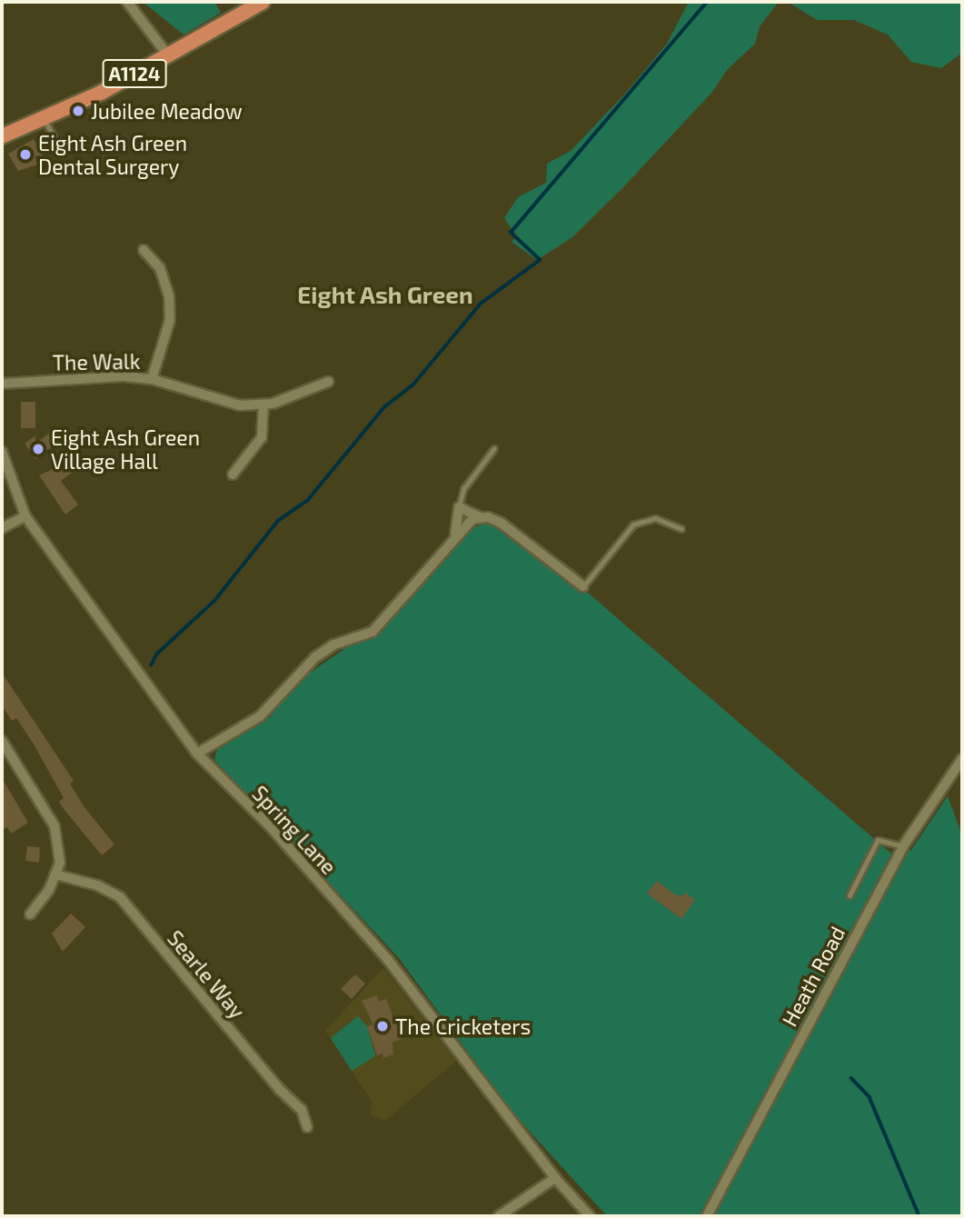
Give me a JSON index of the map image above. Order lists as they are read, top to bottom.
{
  "streets": {
    "main road": ["A1124"],
    "street": [
      "The Walk",
      "Spring Lane",
      "Searle Way",
      "Heath Road"
    ]
  },
  "districts": ["Eight Ash Green"],
  "places": [
    "Jubilee Meadow",
    "Eight Ash Green Dental Surgery",
    "Eight Ash Green Village Hall",
    "The Cricketers"
  ]
}
